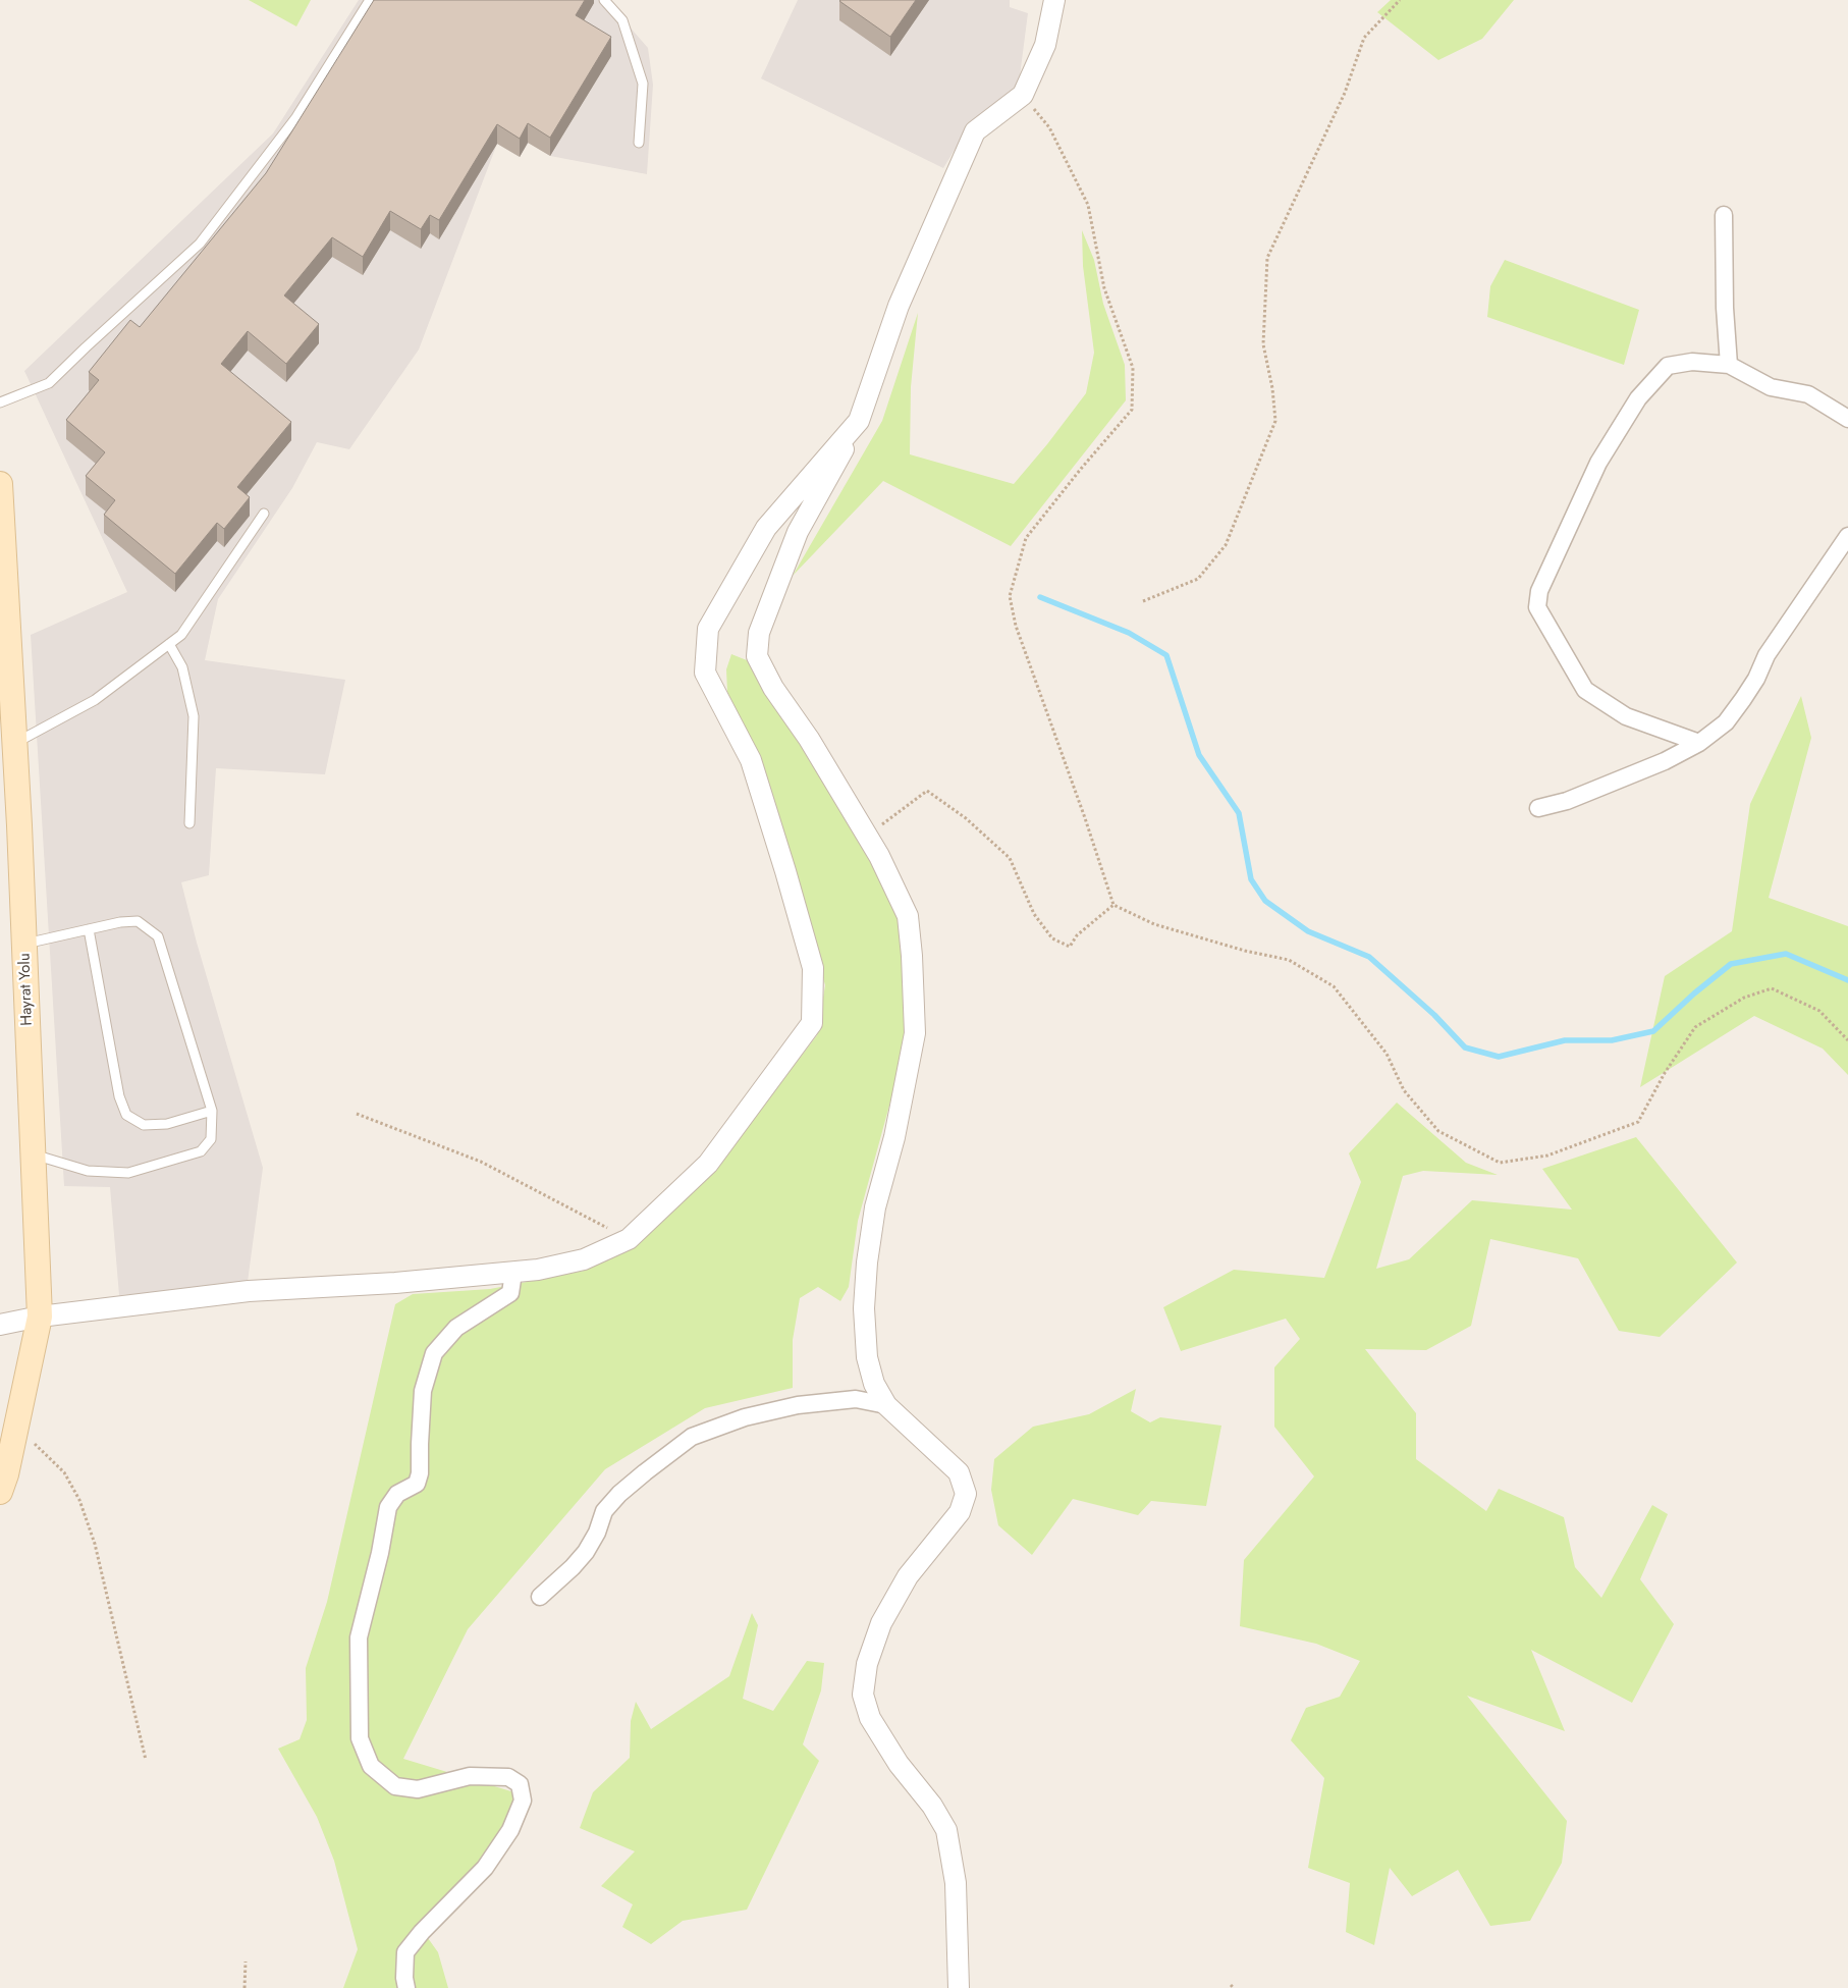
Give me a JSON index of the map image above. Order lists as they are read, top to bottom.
{
  "streets": {
    "main road": ["Hayrat Yolu"]
  }
}
